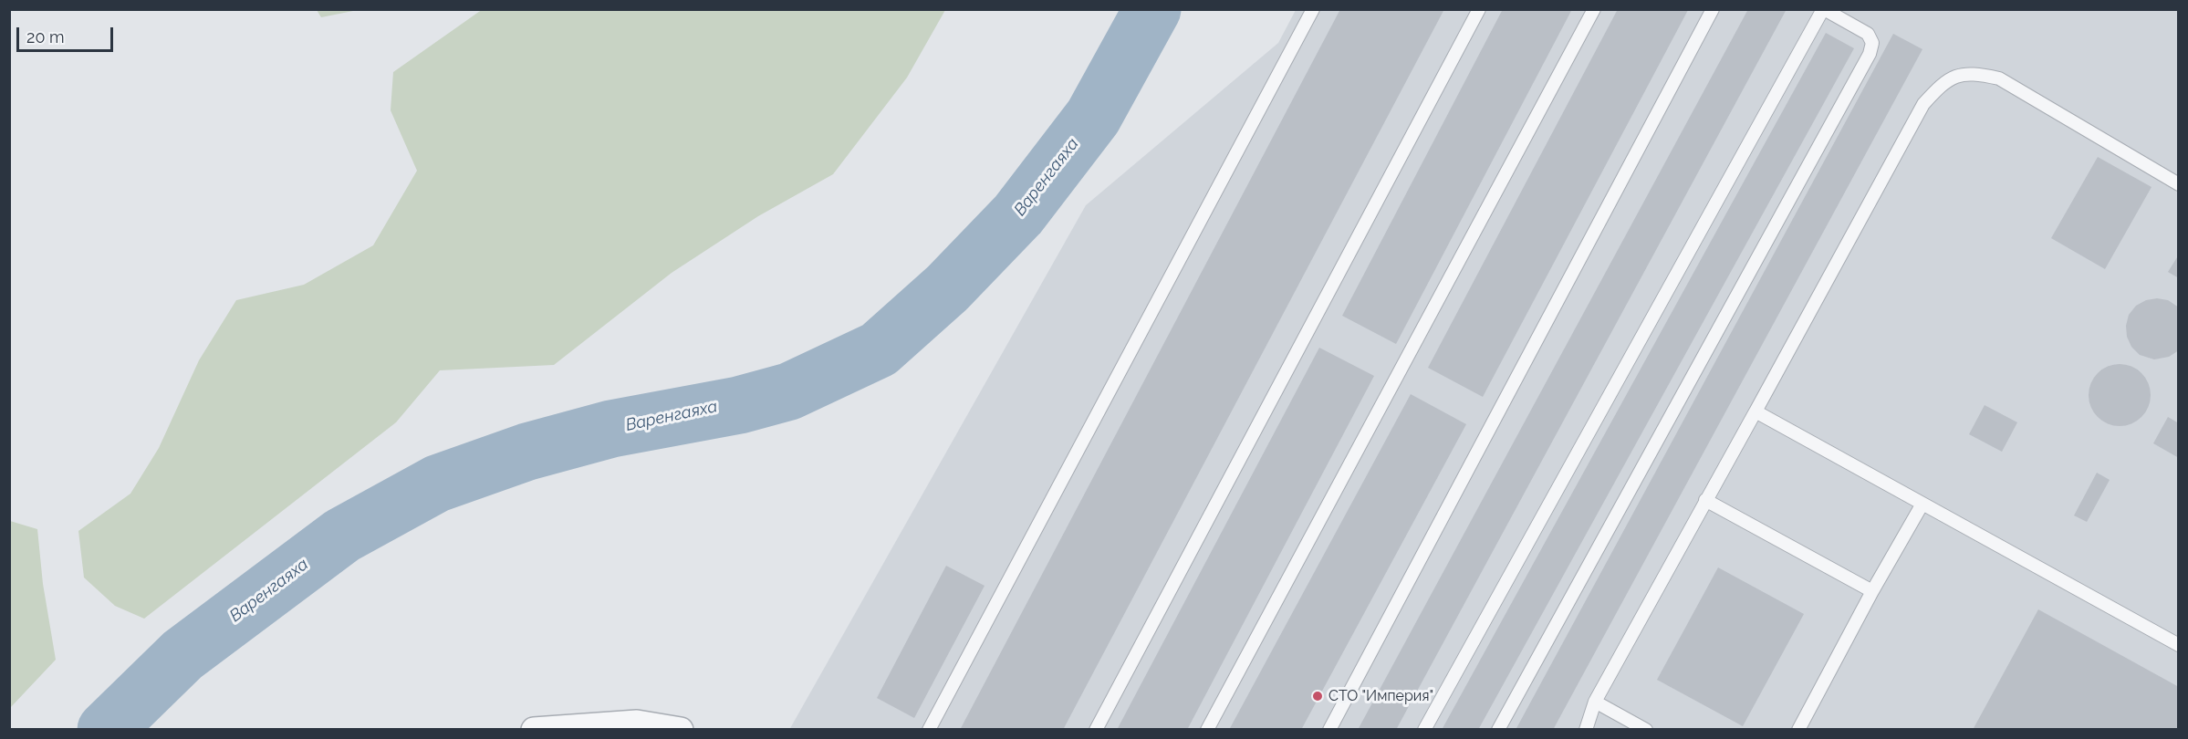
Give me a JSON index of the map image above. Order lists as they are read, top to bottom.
{
  "water": ["Варенгаяха"],
  "places": ["СТО \"Империя\""],
  "scale_bar": "20 m"
}
